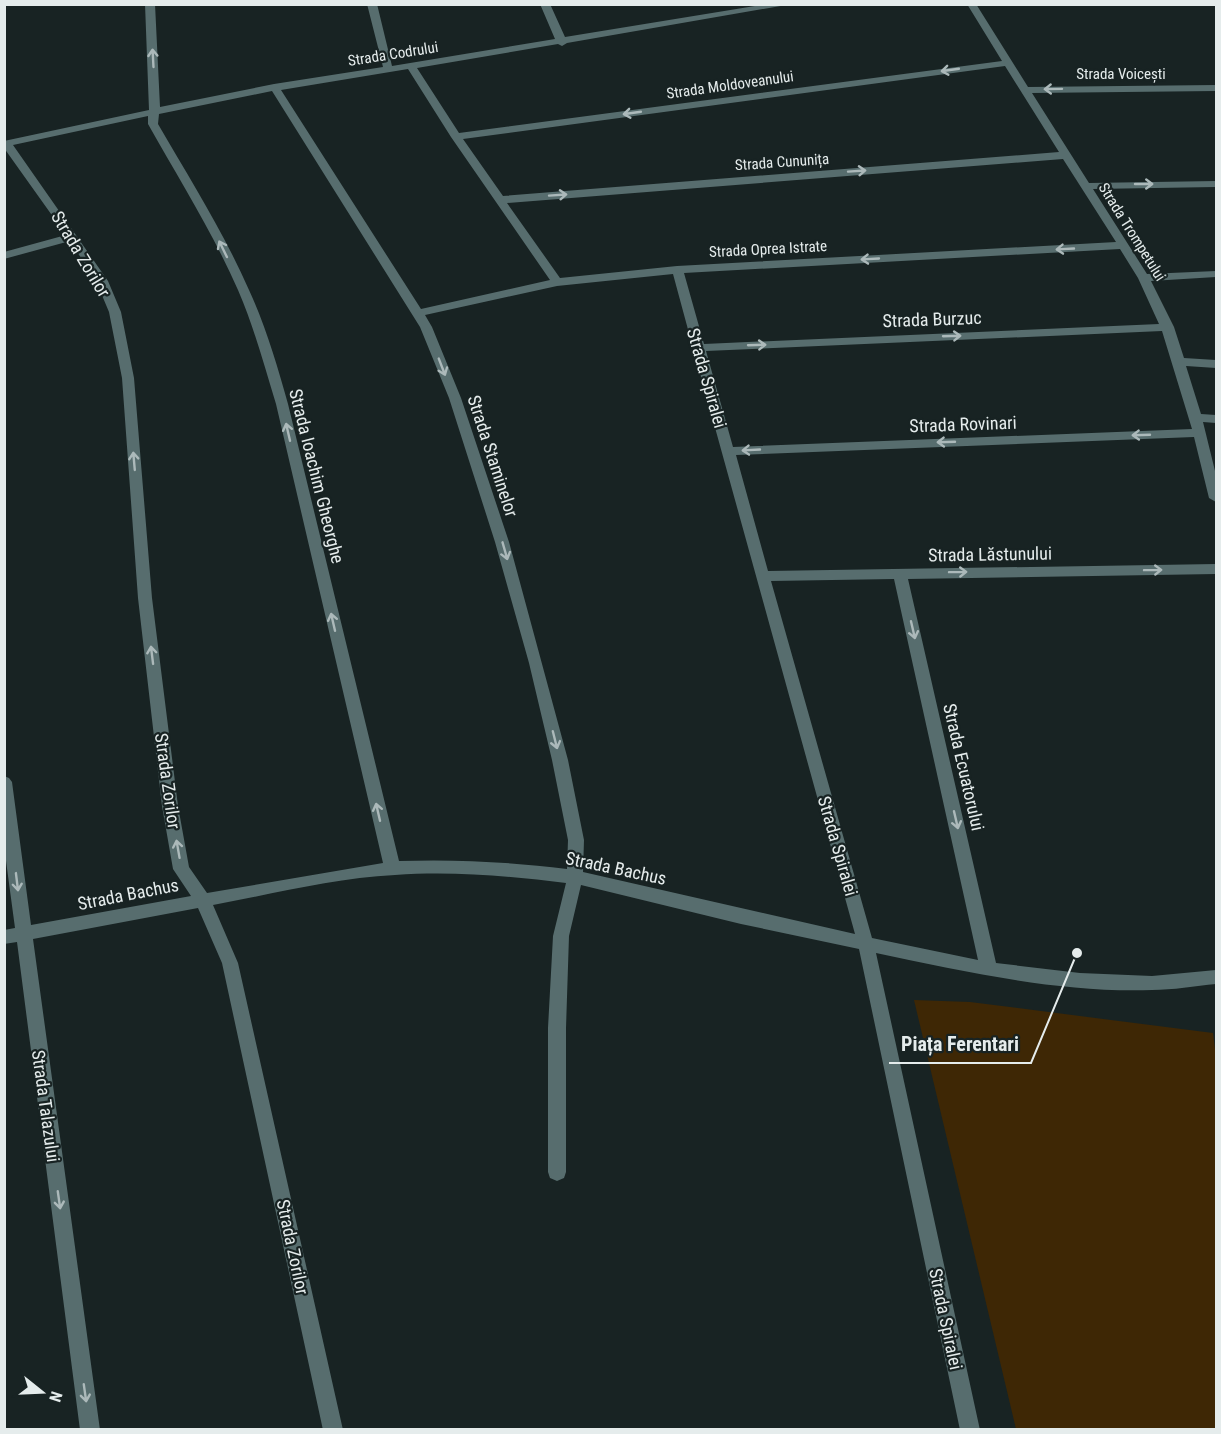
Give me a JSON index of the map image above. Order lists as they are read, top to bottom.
{
  "streets": {
    "street": [
      "Strada Codrului",
      "Strada Voicești",
      "Strada Moldoveanului",
      "Strada Cununița",
      "Strada Trompetului",
      "Strada Oprea Istrate",
      "Strada Zorilor",
      "Strada Burzuc",
      "Strada Spiralei",
      "Strada Rovinari",
      "Strada Staminelor",
      "Strada Ioachim Gheorghe",
      "Strada Lăstunului",
      "Strada Ecuatorului",
      "Strada Bachus",
      "Strada Talazului"
    ]
  },
  "crossings": [
    ["Strada Codrului", "Strada Zorilor"],
    ["Strada Codrului", "Strada Staminelor"],
    ["Strada Codrului", "Strada Ioachim Gheorghe"],
    ["Strada Voicești", "Strada Trompetului"],
    ["Strada Moldoveanului", "Strada Trompetului"],
    ["Strada Cununița", "Strada Trompetului"],
    ["Strada Trompetului", "Strada Oprea Istrate"],
    ["Strada Trompetului", "Strada Burzuc"],
    ["Strada Trompetului", "Strada Rovinari"],
    ["Strada Oprea Istrate", "Strada Spiralei"],
    ["Strada Oprea Istrate", "Strada Staminelor"],
    ["Strada Zorilor", "Strada Bachus"],
    ["Strada Burzuc", "Strada Spiralei"],
    ["Strada Spiralei", "Strada Rovinari"],
    ["Strada Spiralei", "Strada Lăstunului"],
    ["Strada Spiralei", "Strada Bachus"],
    ["Strada Staminelor", "Strada Bachus"],
    ["Strada Ioachim Gheorghe", "Strada Bachus"],
    ["Strada Lăstunului", "Strada Ecuatorului"],
    ["Strada Ecuatorului", "Strada Bachus"],
    ["Strada Bachus", "Strada Talazului"]
  ],
  "one_way": [
    "Strada Moldoveanului",
    "Strada Cununița",
    "Strada Oprea Istrate",
    "Strada Zorilor",
    "Strada Burzuc",
    "Strada Rovinari",
    "Strada Staminelor",
    "Strada Ioachim Gheorghe",
    "Strada Lăstunului",
    "Strada Ecuatorului",
    "Strada Talazului"
  ],
  "places": ["Piața Ferentari"],
  "north": "right"
}
